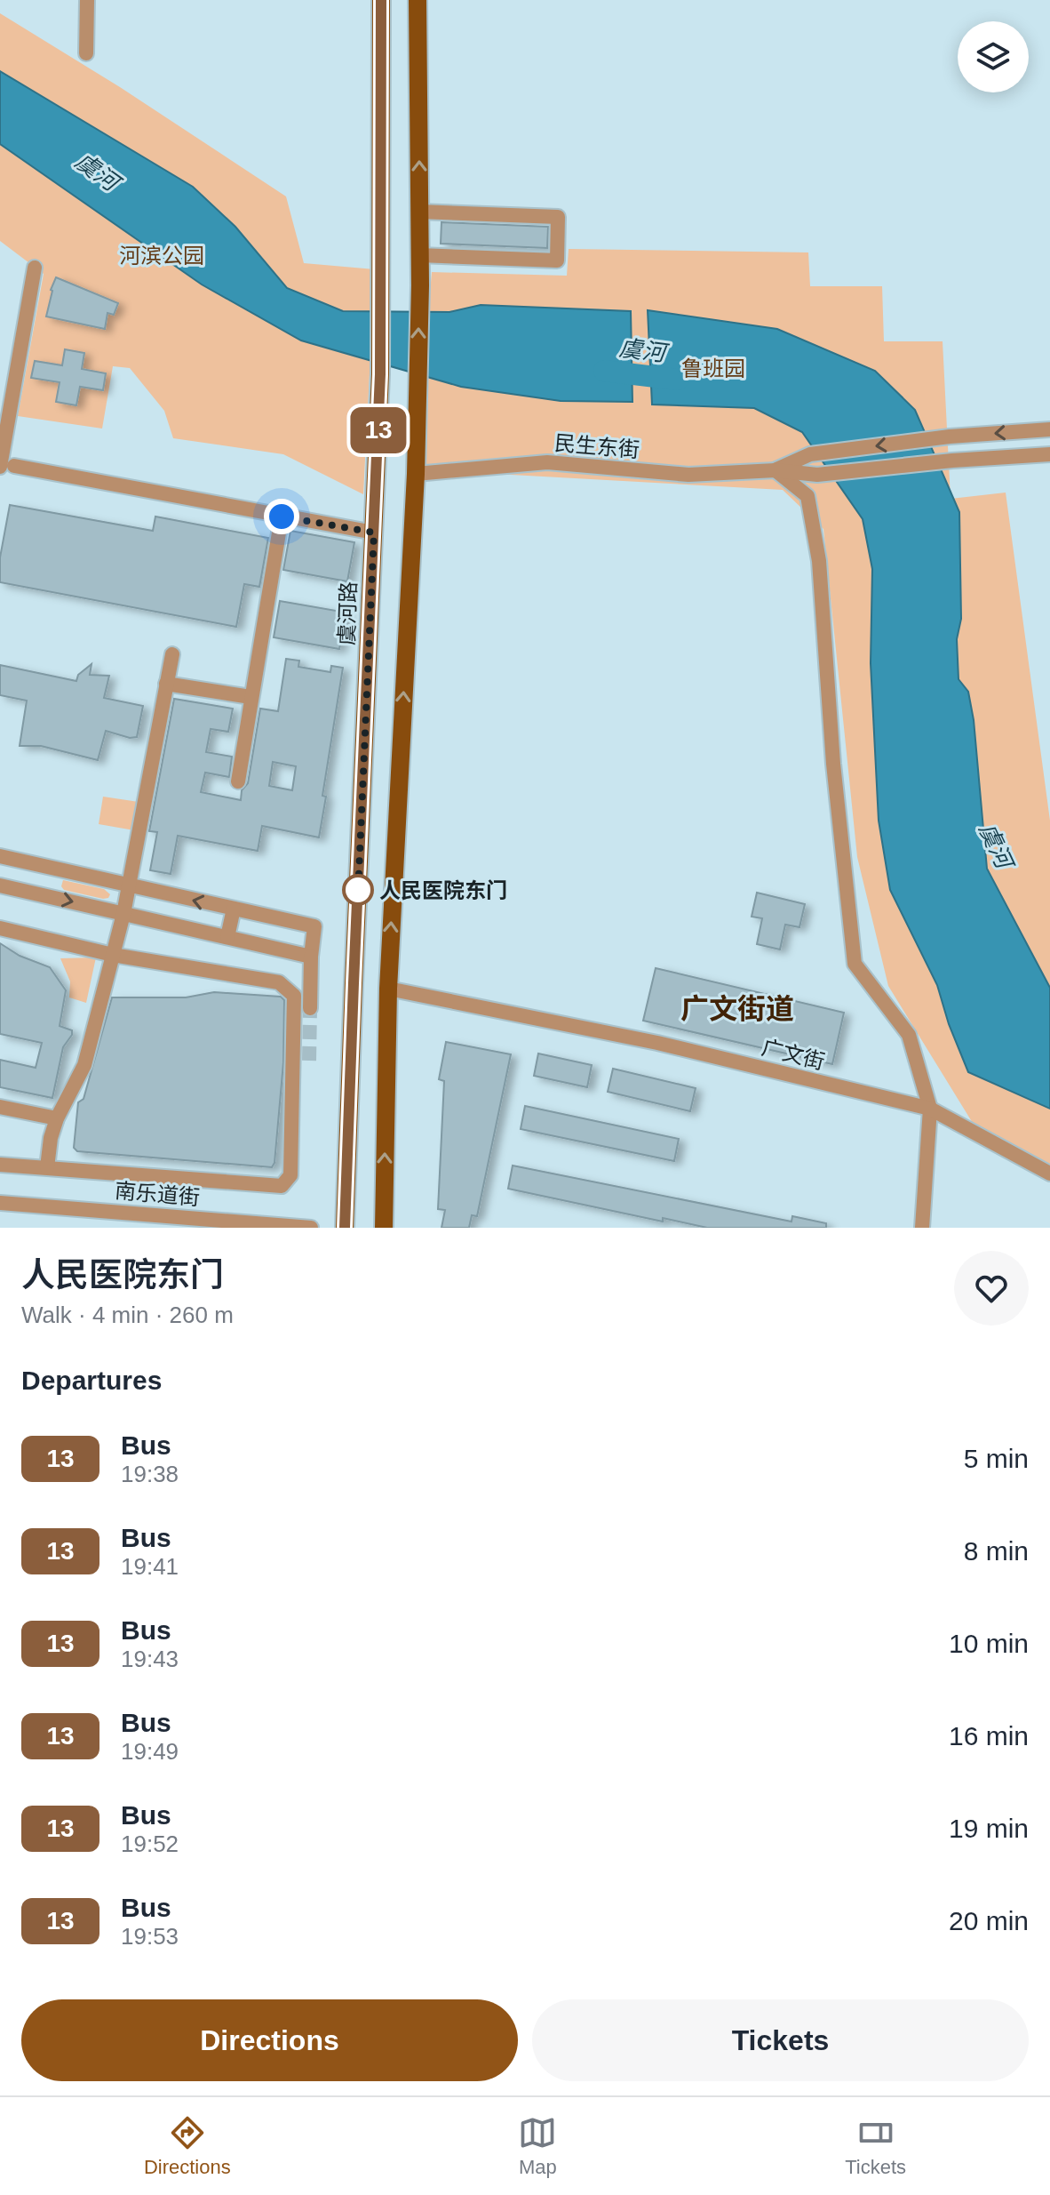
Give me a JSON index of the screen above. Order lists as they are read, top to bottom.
{
  "streets": {
    "main road": ["虞河路"],
    "street": ["民生东街", "广文街", "南乐道街"]
  },
  "districts": ["广文街道"],
  "water": ["虞河"],
  "parks": ["河滨公园", "鲁班园"],
  "places": ["人民医院东门"],
  "lines": ["bus line 13"],
  "page": {
    "on_map": "13",
    "heading": [
      ["人民医院东门", "Walk · 4 min · 260 m"],
      "Departures"
    ],
    "list": [
      {
        "mark": "13",
        "name": "Bus",
        "note": "19:38",
        "value": "5 min"
      },
      {
        "mark": "13",
        "name": "Bus",
        "note": "19:41",
        "value": "8 min"
      },
      {
        "mark": "13",
        "name": "Bus",
        "note": "19:43",
        "value": "10 min"
      },
      {
        "mark": "13",
        "name": "Bus",
        "note": "19:49",
        "value": "16 min"
      },
      {
        "mark": "13",
        "name": "Bus",
        "note": "19:52",
        "value": "19 min"
      },
      {
        "mark": "13",
        "name": "Bus",
        "note": "19:53",
        "value": "20 min"
      }
    ],
    "buttons": ["Directions", "Tickets"],
    "tabs": ["Directions", "Map", "Tickets"]
  }
}
